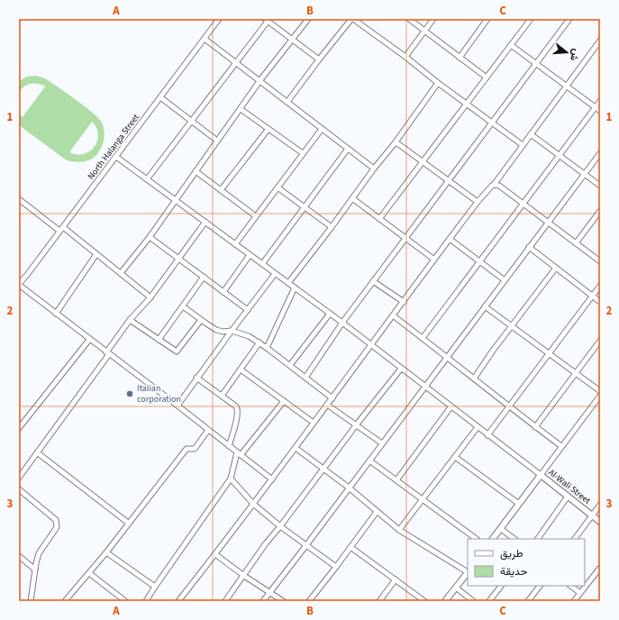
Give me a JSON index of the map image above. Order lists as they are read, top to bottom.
{
  "streets": {
    "main road": ["Al-Wali Street"],
    "street": ["North Halanga Street"]
  },
  "places": ["Italian corporation"],
  "legend": ["طريق", "حديقة"],
  "north": "right",
  "grid": {
    "columns": ["A", "B", "C"],
    "rows": ["1", "2", "3"]
  }
}
